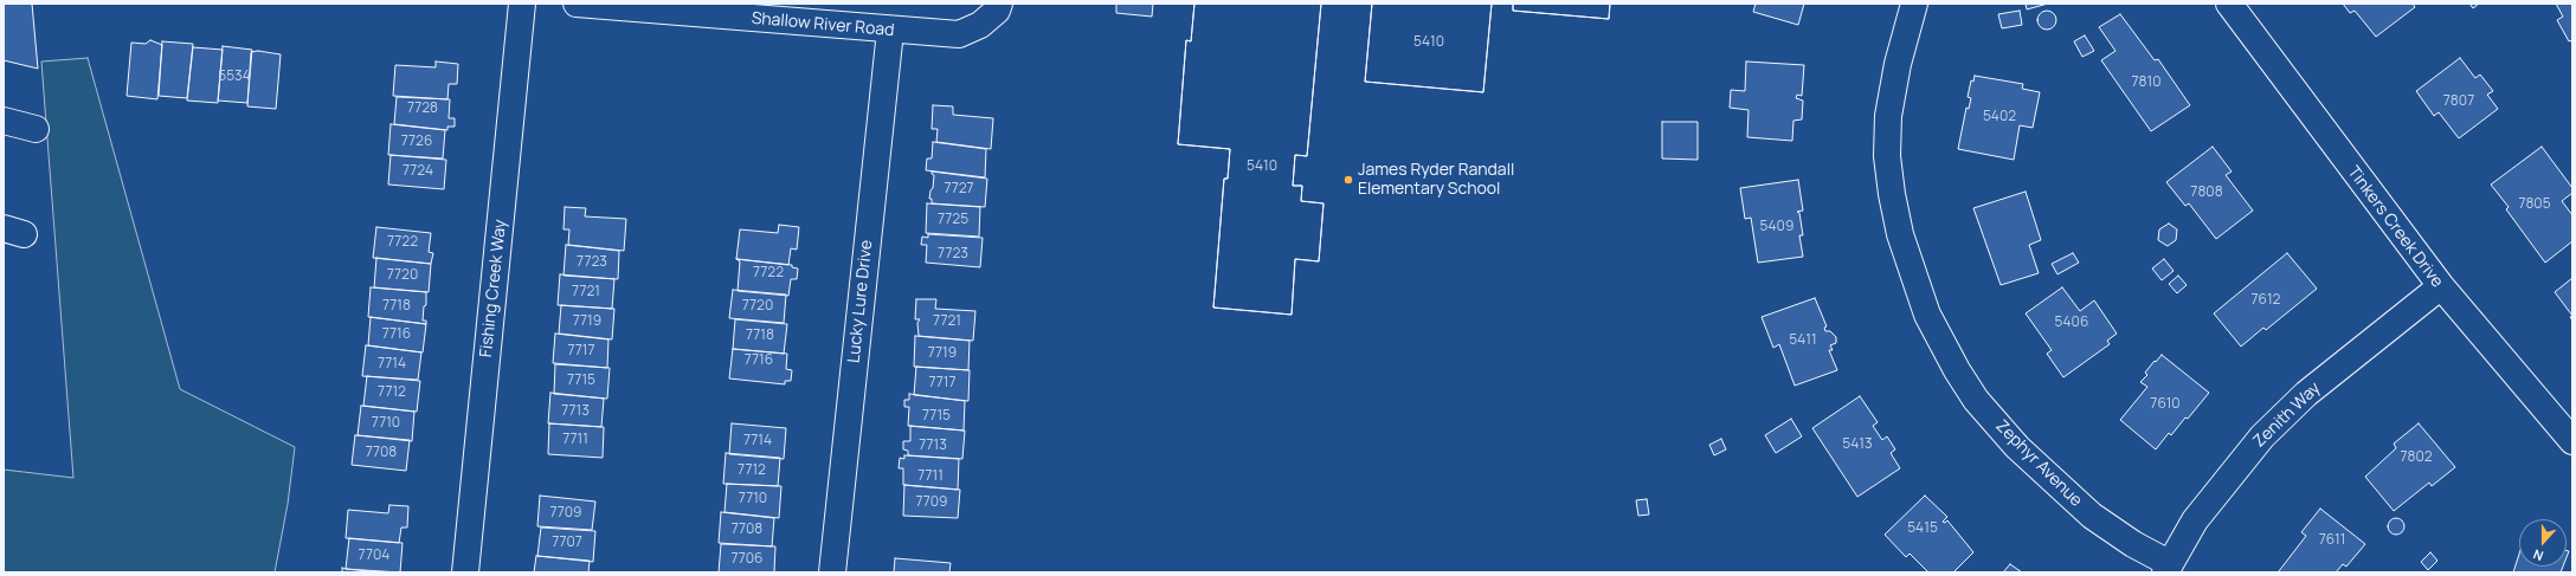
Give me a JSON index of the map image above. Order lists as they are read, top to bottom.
{
  "streets": {
    "street": [
      "Shallow River Road",
      "Tinkers Creek Drive",
      "Fishing Creek Way",
      "Lucky Lure Drive",
      "Zenith Way",
      "Zephyr Avenue"
    ]
  },
  "crossings": [
    ["Shallow River Road", "Lucky Lure Drive"],
    ["Tinkers Creek Drive", "Zenith Way"],
    ["Zenith Way", "Zephyr Avenue"]
  ],
  "places": ["James Ryder Randall Elementary School"],
  "house_numbers": [
    "5410",
    "5534",
    "7810",
    "7807",
    "7728",
    "5402",
    "7726",
    "5410",
    "7724",
    "7727",
    "7808",
    "7805",
    "7725",
    "5409",
    "7722",
    "7723",
    "7723",
    "7722",
    "7720",
    "7721",
    "7612",
    "7718",
    "7720",
    "7719",
    "7721",
    "5406",
    "7716",
    "7718",
    "5411",
    "7717",
    "7719",
    "7716",
    "7714",
    "7715",
    "7717",
    "7712",
    "7610",
    "7713",
    "7715",
    "7710",
    "7711",
    "7714",
    "5413",
    "7713",
    "7708",
    "7802",
    "7712",
    "7711",
    "7710",
    "7709",
    "7709",
    "5415",
    "7708",
    "7611",
    "7707",
    "7704",
    "7706"
  ],
  "north": "bottom"
}
